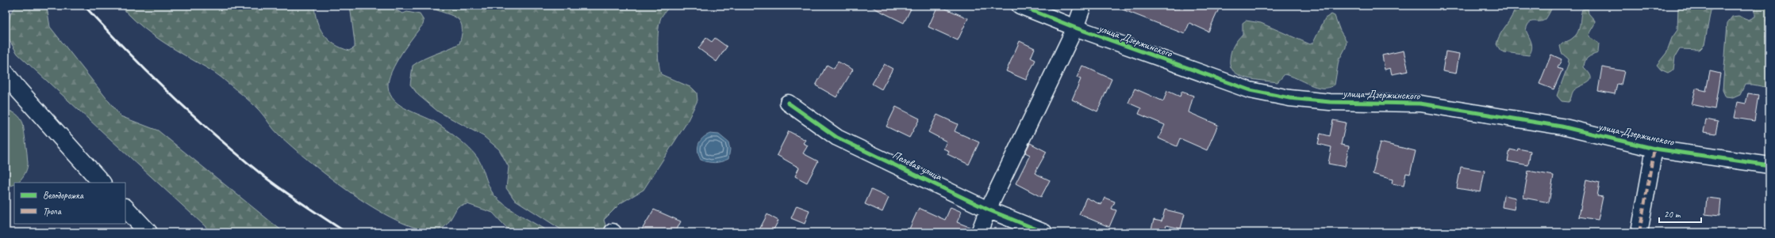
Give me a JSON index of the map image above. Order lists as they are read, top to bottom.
{
  "streets": {
    "street": ["улица Дзержинского", "Полевая улица"]
  },
  "legend": ["Велодорожка", "Тропа"],
  "scale_bar": "20 m"
}
